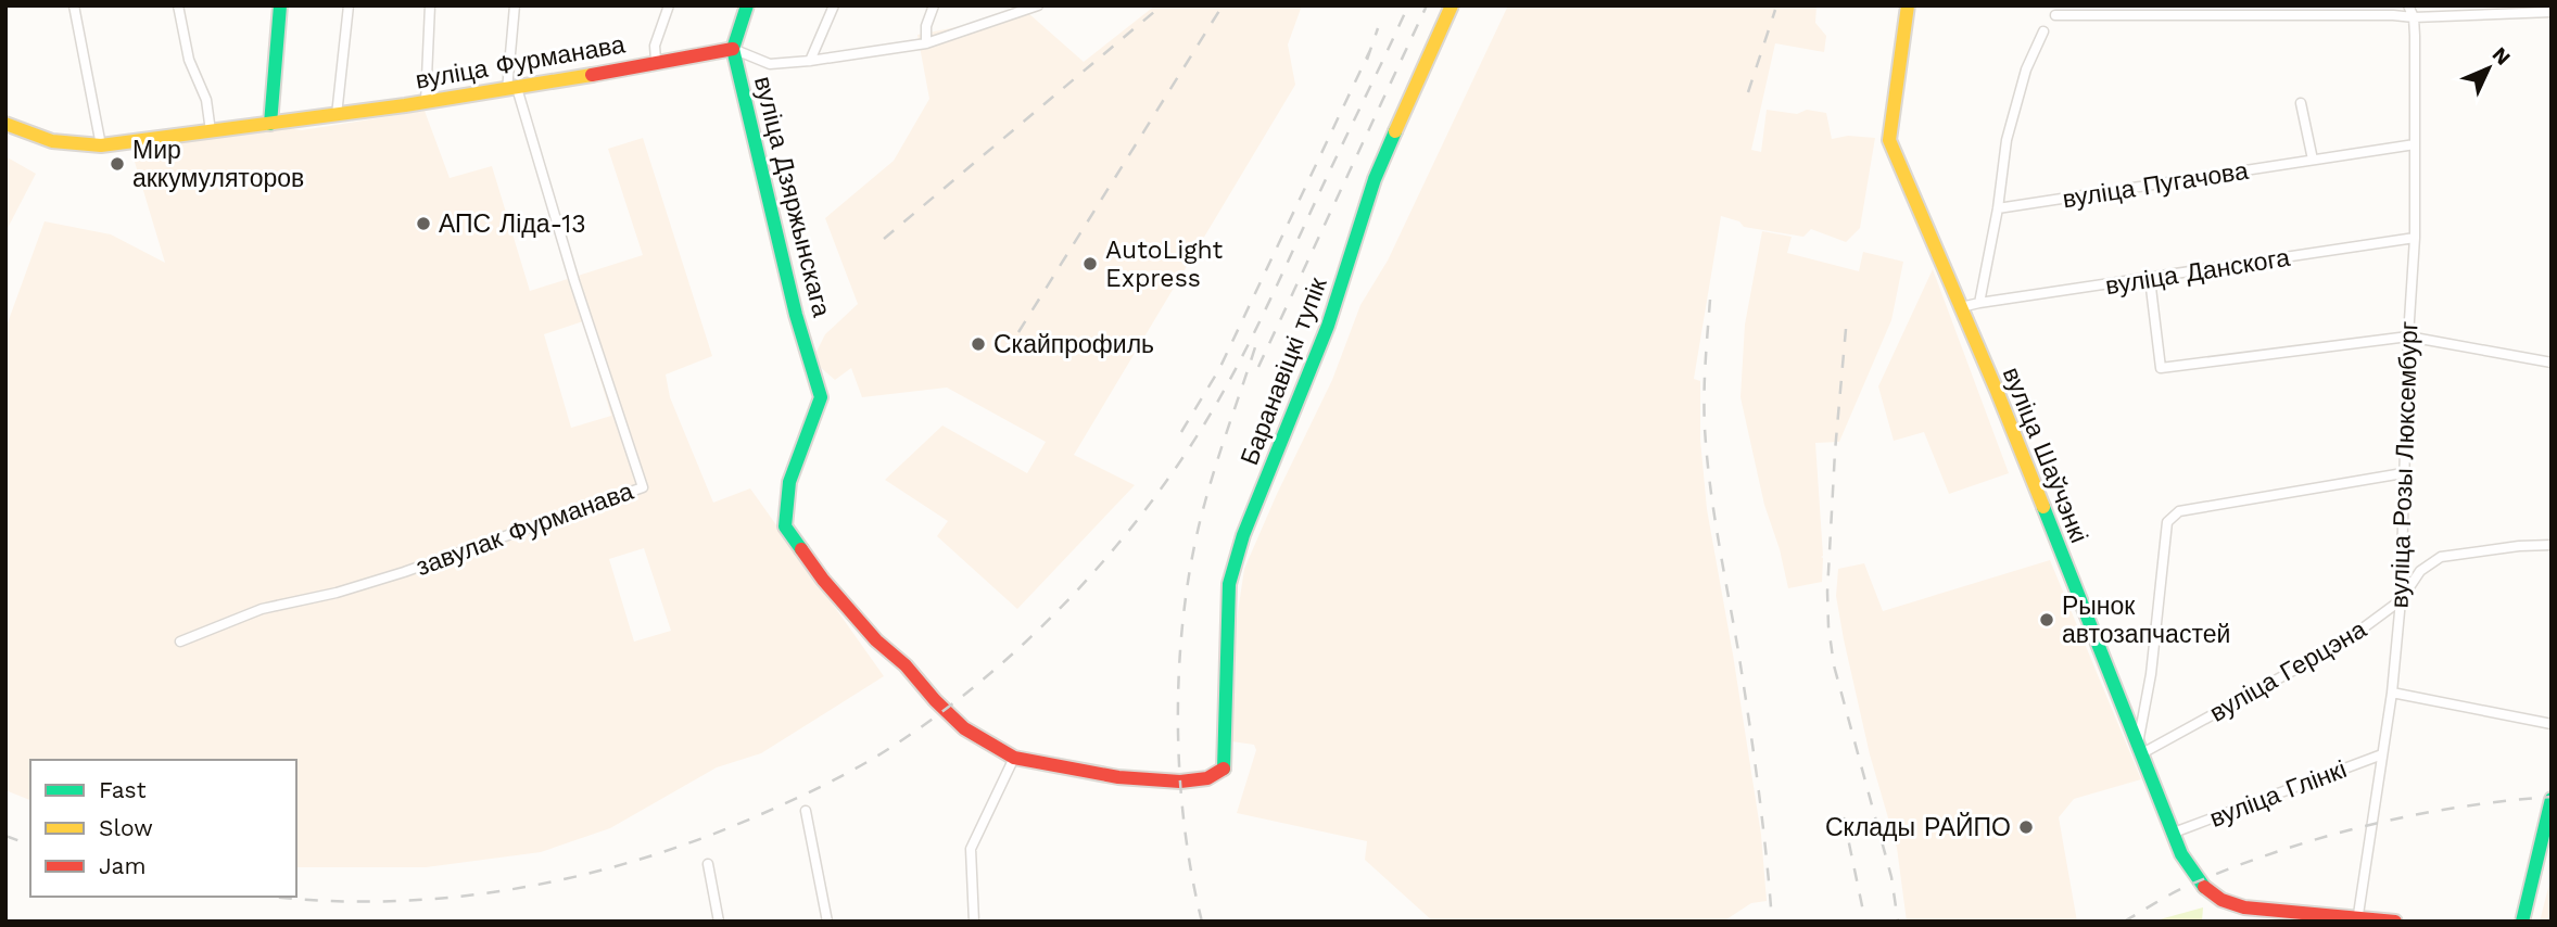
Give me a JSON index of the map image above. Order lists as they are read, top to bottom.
{
  "streets": {
    "street": [
      "вуліца Фурманава",
      "вуліца Пугачова",
      "вуліца Дзяржынскага",
      "вуліца Данскога",
      "Баранавіцкі тупік",
      "вуліца Шаўчэнкі",
      "вуліца Розы Люксембург",
      "завулак Фурманава",
      "вуліца Герцэна",
      "вуліца Глінкі"
    ]
  },
  "crossings": [
    ["вуліца Фурманава", "вуліца Дзяржынскага"],
    ["вуліца Фурманава", "завулак Фурманава"],
    ["вуліца Пугачова", "вуліца Розы Люксембург"],
    ["вуліца Дзяржынскага", "Баранавіцкі тупік"],
    ["вуліца Данскога", "вуліца Розы Люксембург"],
    ["вуліца Шаўчэнкі", "вуліца Розы Люксембург"],
    ["вуліца Шаўчэнкі", "вуліца Герцэна"],
    ["вуліца Шаўчэнкі", "вуліца Глінкі"],
    ["вуліца Розы Люксембург", "вуліца Герцэна"],
    ["вуліца Розы Люксембург", "вуліца Глінкі"]
  ],
  "places": [
    "Мир аккумуляторов",
    "АПС Ліда-13",
    "AutoLight Express",
    "Скайпрофиль",
    "Рынок автозапчастей",
    "Склады РАЙПО"
  ],
  "legend": ["Fast", "Slow", "Jam"],
  "north": "top right"
}
